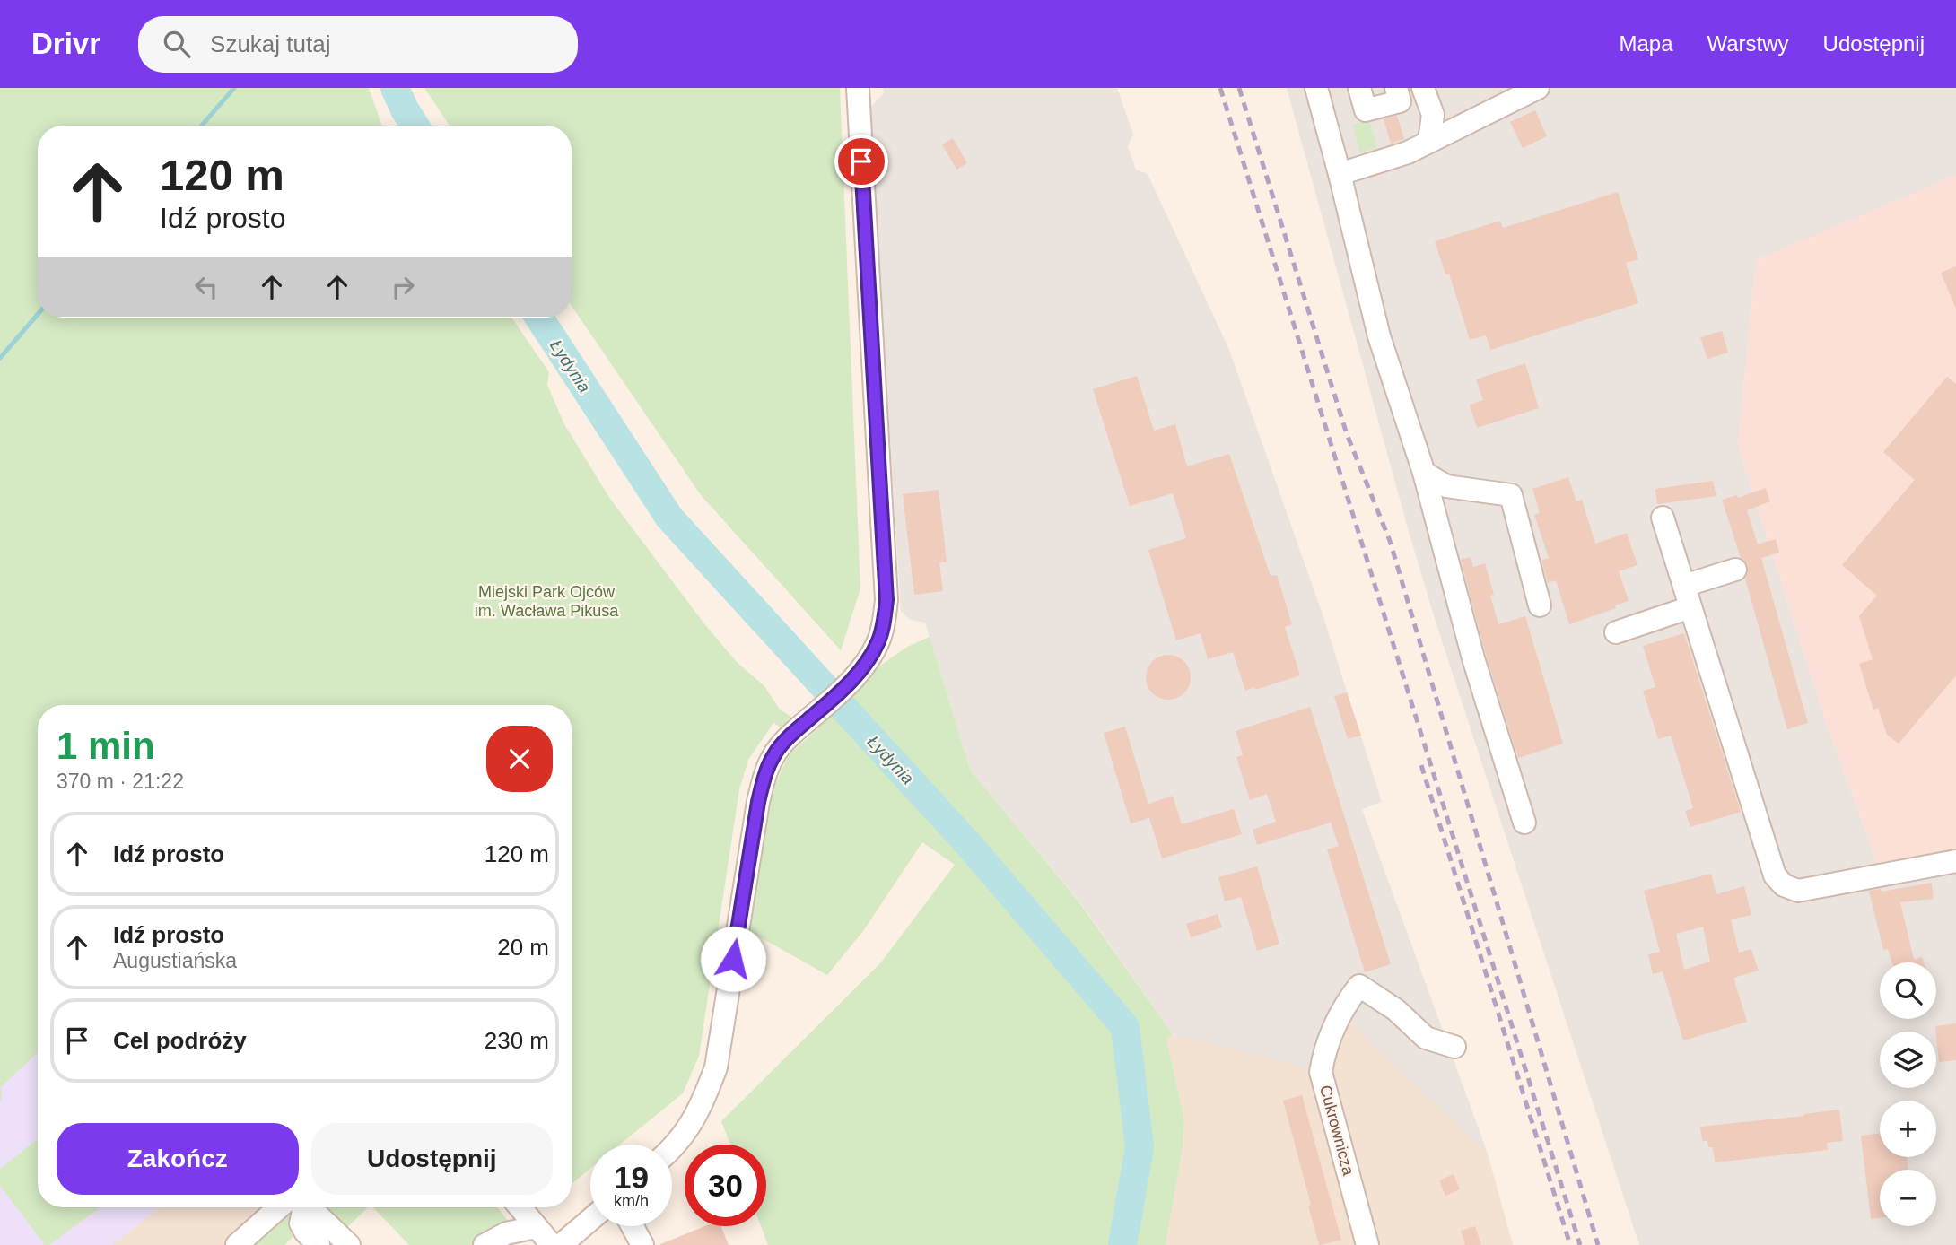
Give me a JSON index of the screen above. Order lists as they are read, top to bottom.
{
  "streets": {
    "street": ["Cukrownicza"]
  },
  "water": ["Łydynia"],
  "parks": ["Miejski Park Ojców im. Wacława Pikusa"],
  "page": {
    "header": "Drivr",
    "search": "Szukaj tutaj",
    "nav": ["Mapa", "Warstwy", "Udostępnij"],
    "turn": ["120 m", "Idź prosto"],
    "heading": ["1 min", "370 m · 21:22"],
    "list": [
      {
        "name": "Idź prosto",
        "value": "120 m"
      },
      {
        "name": "Idź prosto",
        "note": "Augustiańska",
        "value": "20 m"
      },
      {
        "name": "Cel podróży",
        "value": "230 m"
      }
    ],
    "map_buttons": ["+", "−"],
    "buttons": ["Zakończ", "Udostępnij"],
    "speed": "19 km/h",
    "limit": "30"
  }
}
